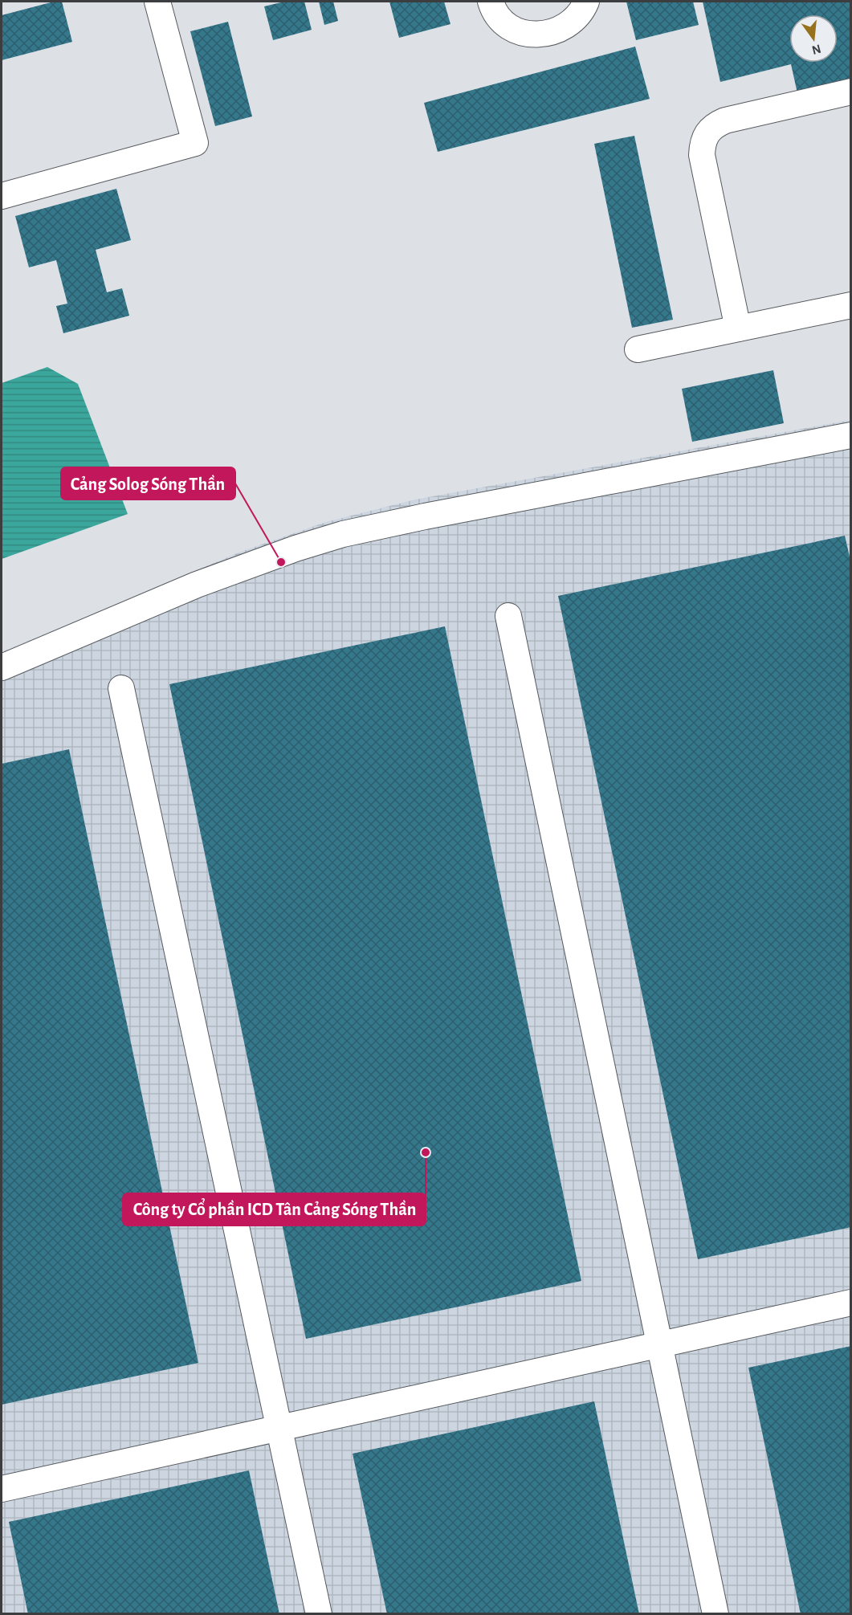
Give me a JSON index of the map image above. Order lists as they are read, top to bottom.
{
  "places": ["Cảng Solog Sóng Thần", "Công ty Cổ phần ICD Tân Cảng Sóng Thần"],
  "north": "bottom"
}
